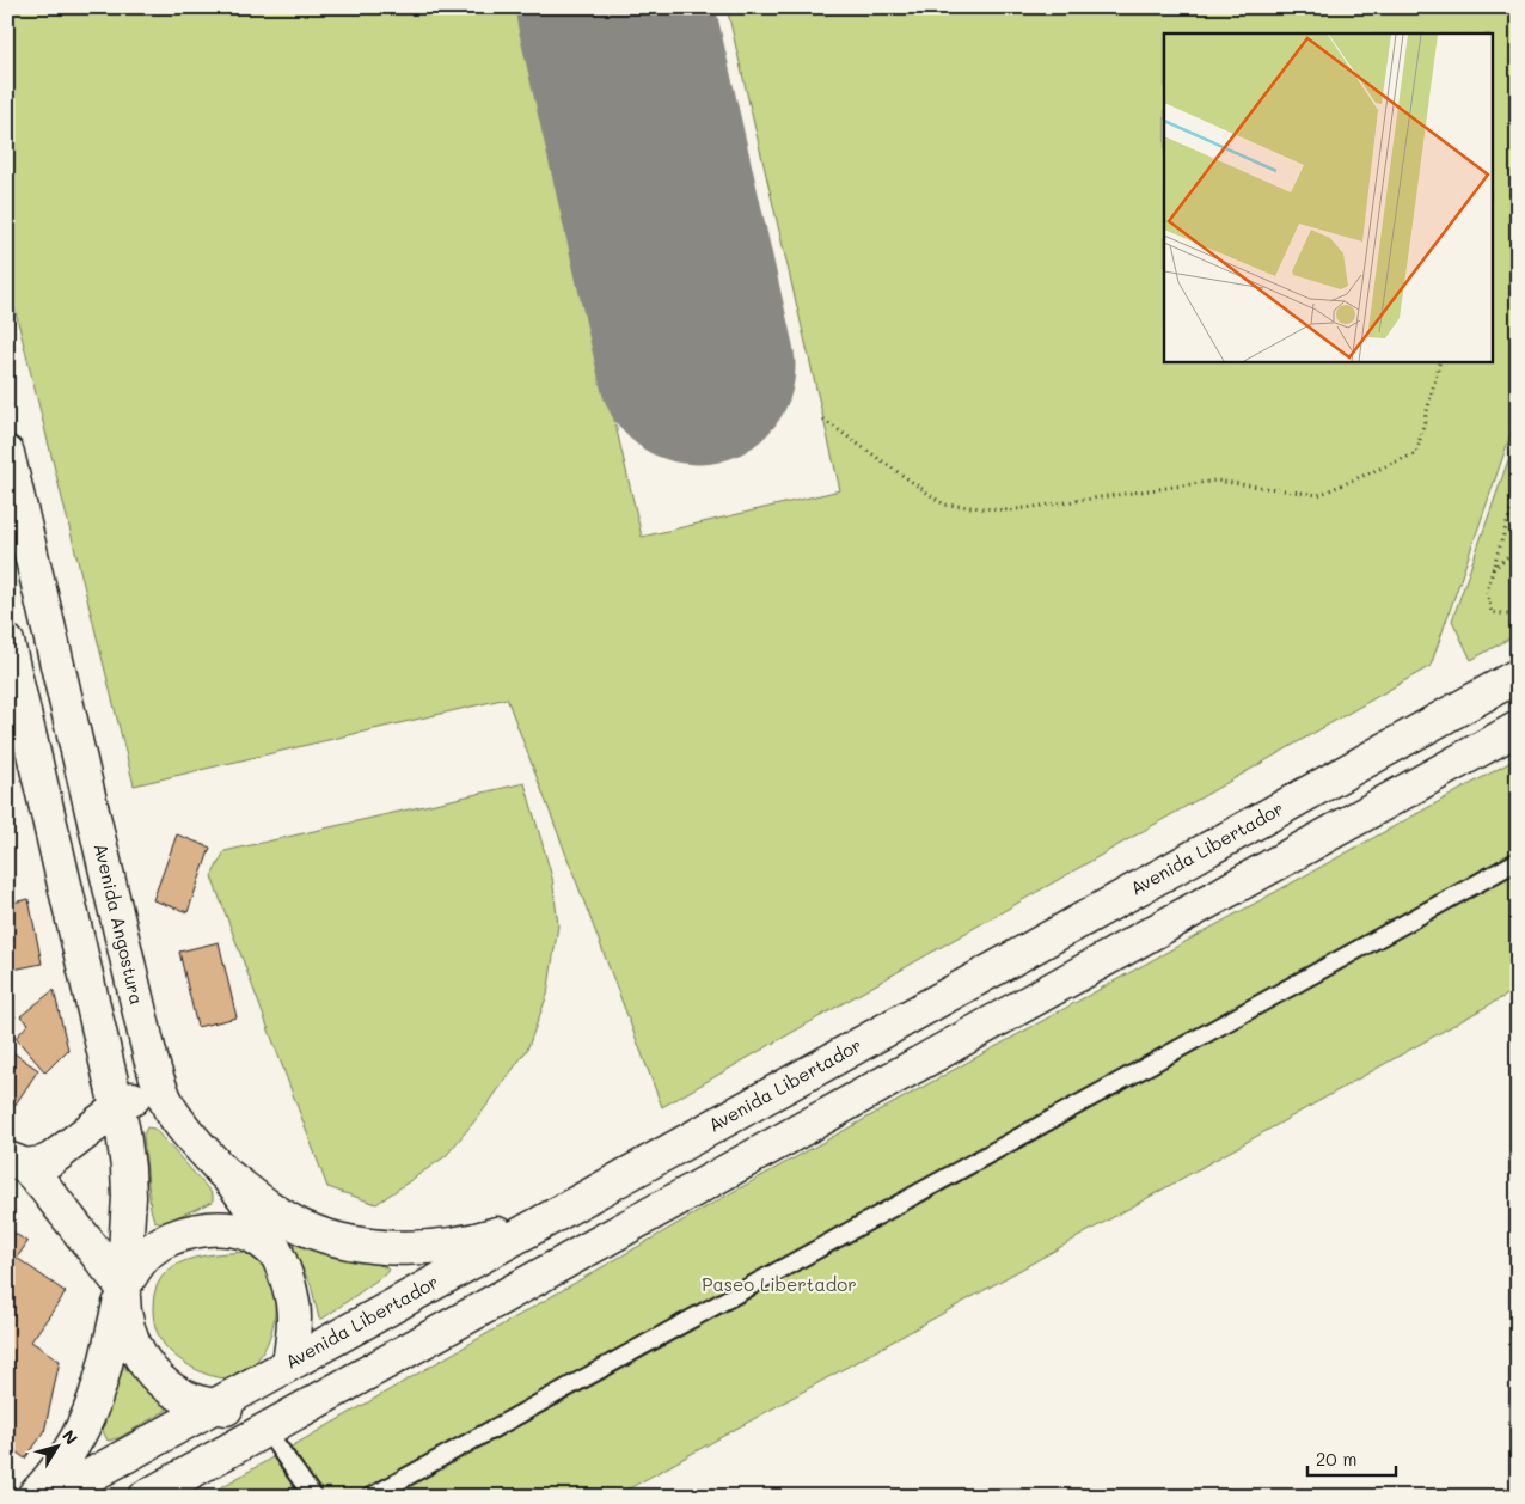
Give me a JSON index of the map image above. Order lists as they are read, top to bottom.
{
  "streets": {
    "main road": ["Avenida Libertador", "Avenida Angostura"]
  },
  "crossings": [
    ["Avenida Libertador", "Avenida Angostura"]
  ],
  "parks": ["Paseo Libertador"],
  "scale_bar": "20 m",
  "north": "top right"
}
